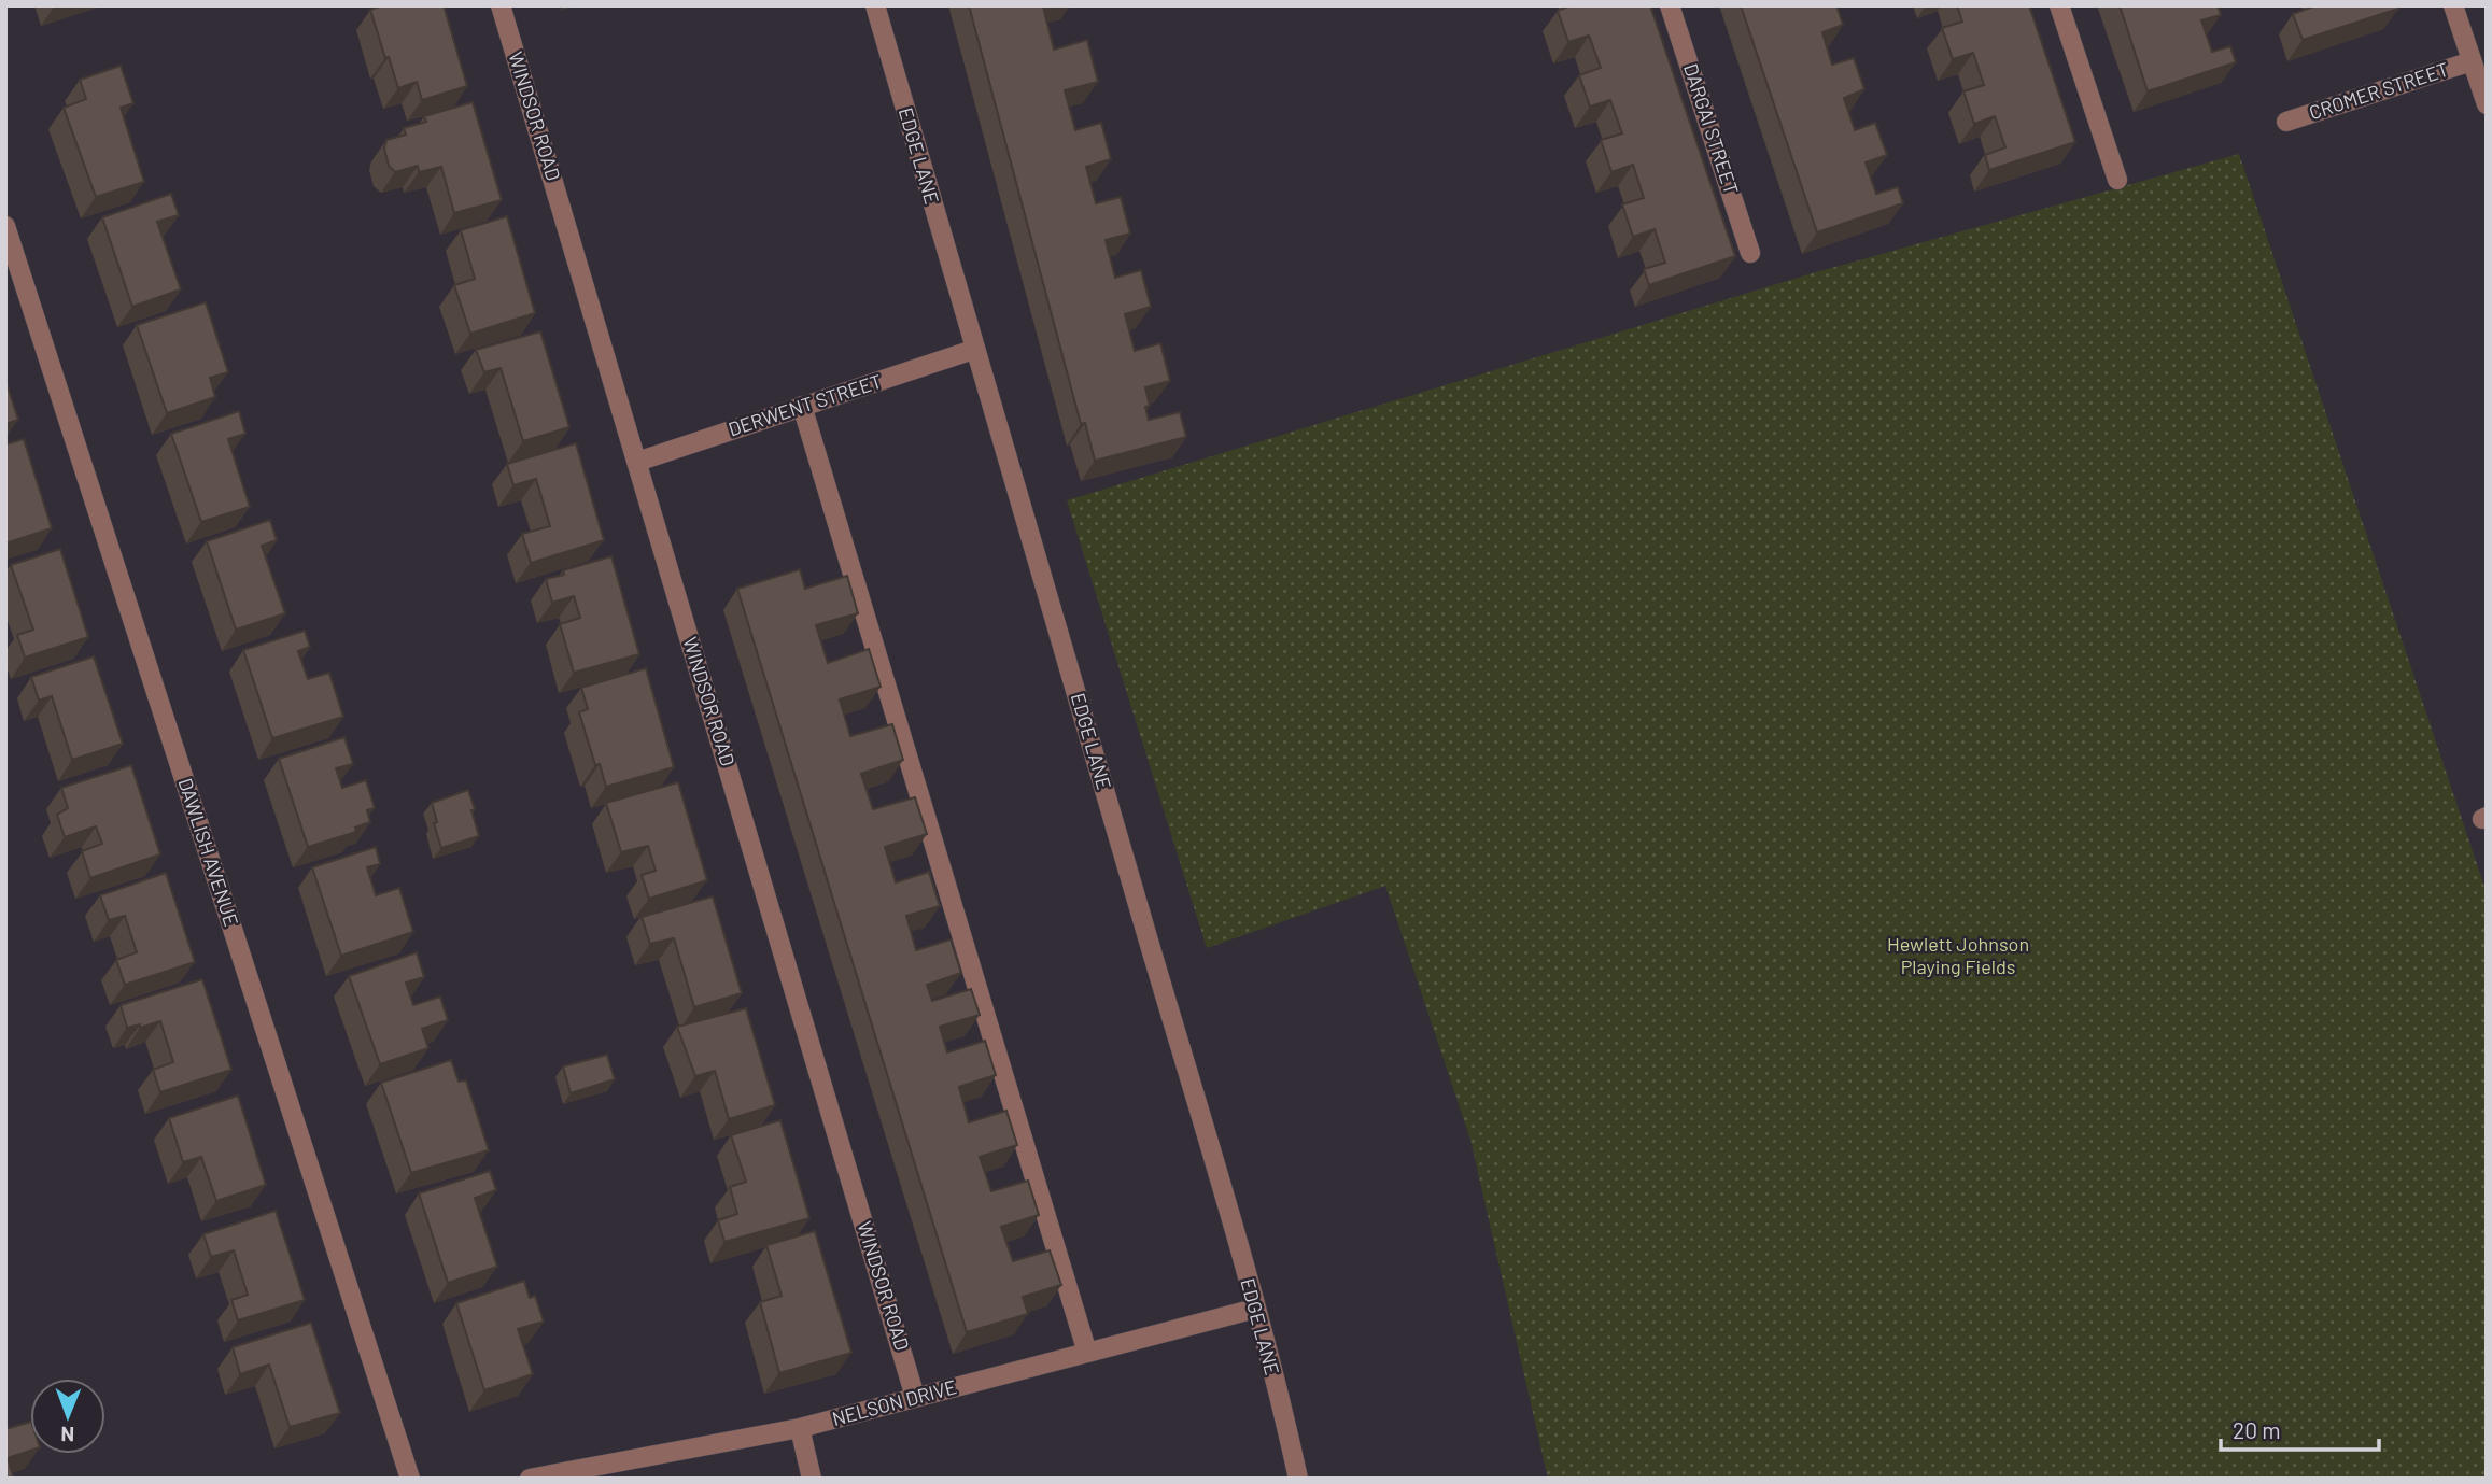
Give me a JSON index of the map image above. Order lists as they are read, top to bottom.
{
  "streets": {
    "street": [
      "CROMER STREET",
      "WINDSOR ROAD",
      "DARGAI STREET",
      "EDGE LANE",
      "DERWENT STREET",
      "DAWLISH AVENUE",
      "NELSON DRIVE"
    ]
  },
  "crossings": [
    ["WINDSOR ROAD", "DERWENT STREET"],
    ["WINDSOR ROAD", "NELSON DRIVE"],
    ["EDGE LANE", "DERWENT STREET"],
    ["EDGE LANE", "NELSON DRIVE"]
  ],
  "parks": ["Hewlett Johnson Playing Fields"],
  "scale_bar": "20 m",
  "north": "bottom"
}
